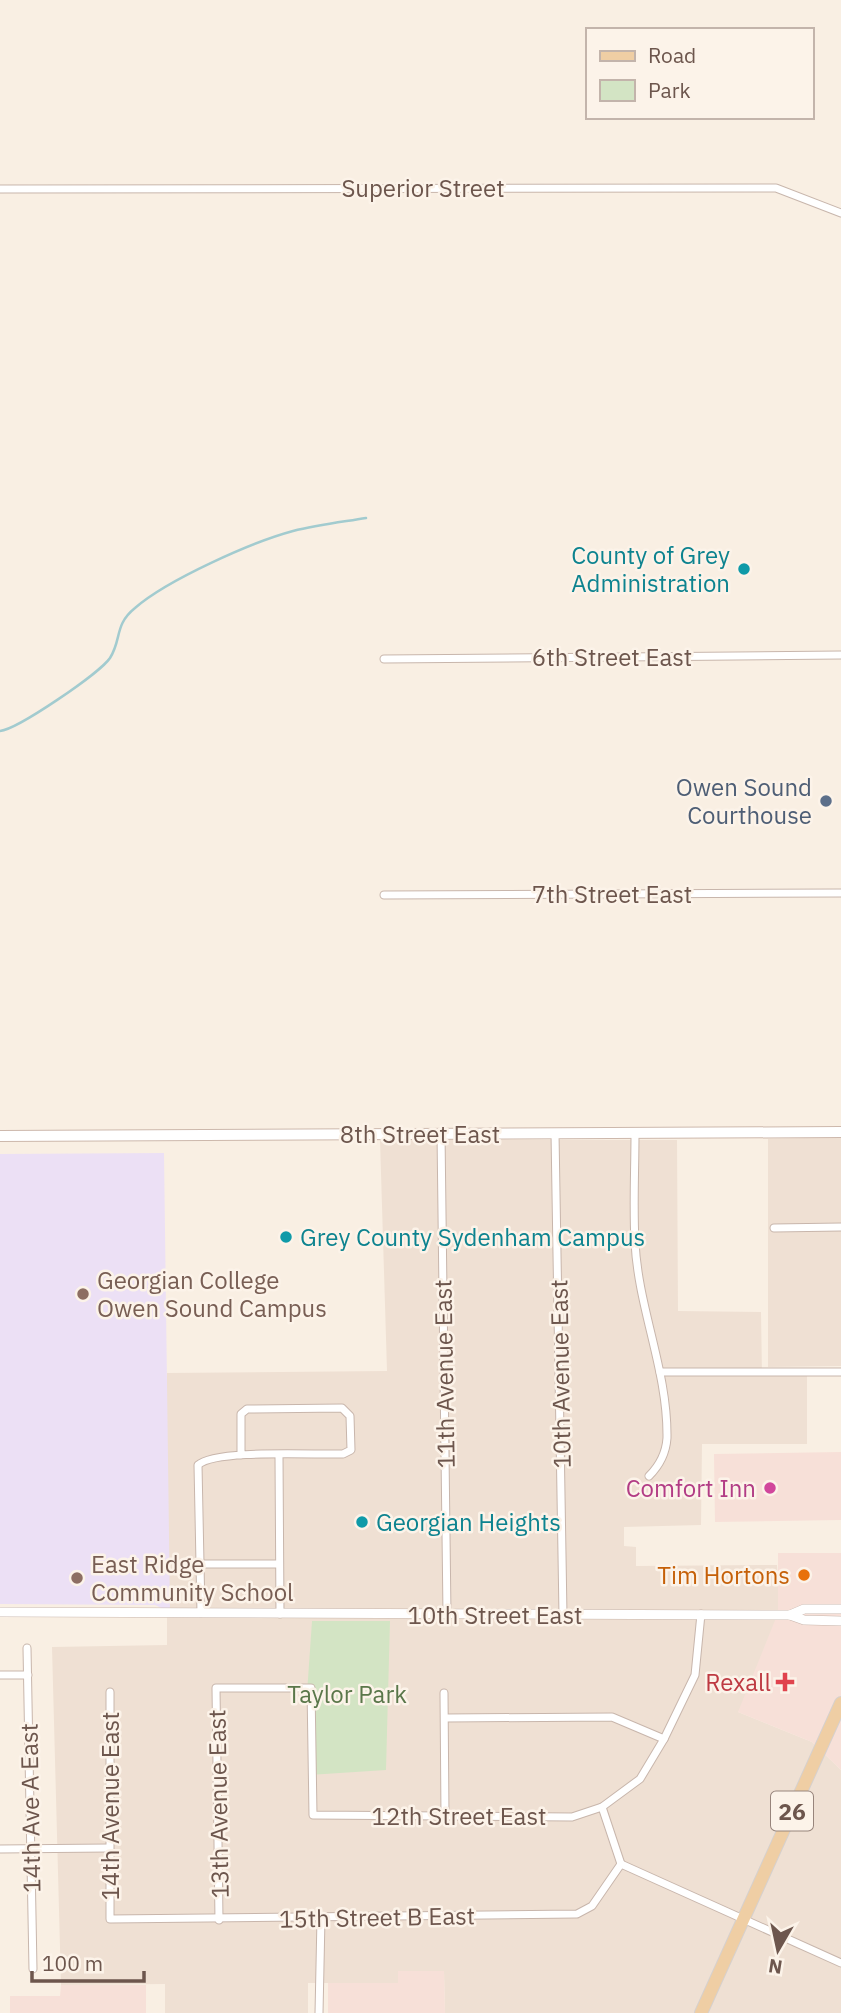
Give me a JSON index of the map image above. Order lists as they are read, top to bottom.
{
  "streets": {
    "main road": ["8th Street East", "26"],
    "street": [
      "Superior Street",
      "6th Street East",
      "7th Street East",
      "11th Avenue East",
      "10th Avenue East",
      "10th Street East",
      "13th Avenue East",
      "14th Avenue East",
      "14th Ave A East",
      "12th Street East",
      "15th Street B East"
    ]
  },
  "crossings": [
    ["8th Street East", "11th Avenue East"],
    ["8th Street East", "10th Avenue East"],
    ["11th Avenue East", "10th Street East"],
    ["10th Avenue East", "10th Street East"],
    ["13th Avenue East", "12th Street East"],
    ["13th Avenue East", "15th Street B East"],
    ["14th Avenue East", "15th Street B East"]
  ],
  "parks": ["Taylor Park"],
  "places": {
    "other": [
      "County of Grey Administration",
      "Owen Sound Courthouse",
      "Grey County Sydenham Campus",
      "Georgian College Owen Sound Campus",
      "Comfort Inn",
      "Georgian Heights",
      "Tim Hortons",
      "East Ridge Community School"
    ],
    "health": ["Rexall"]
  },
  "legend": ["Road", "Park"],
  "scale_bar": "100 m",
  "north": "bottom"
}
